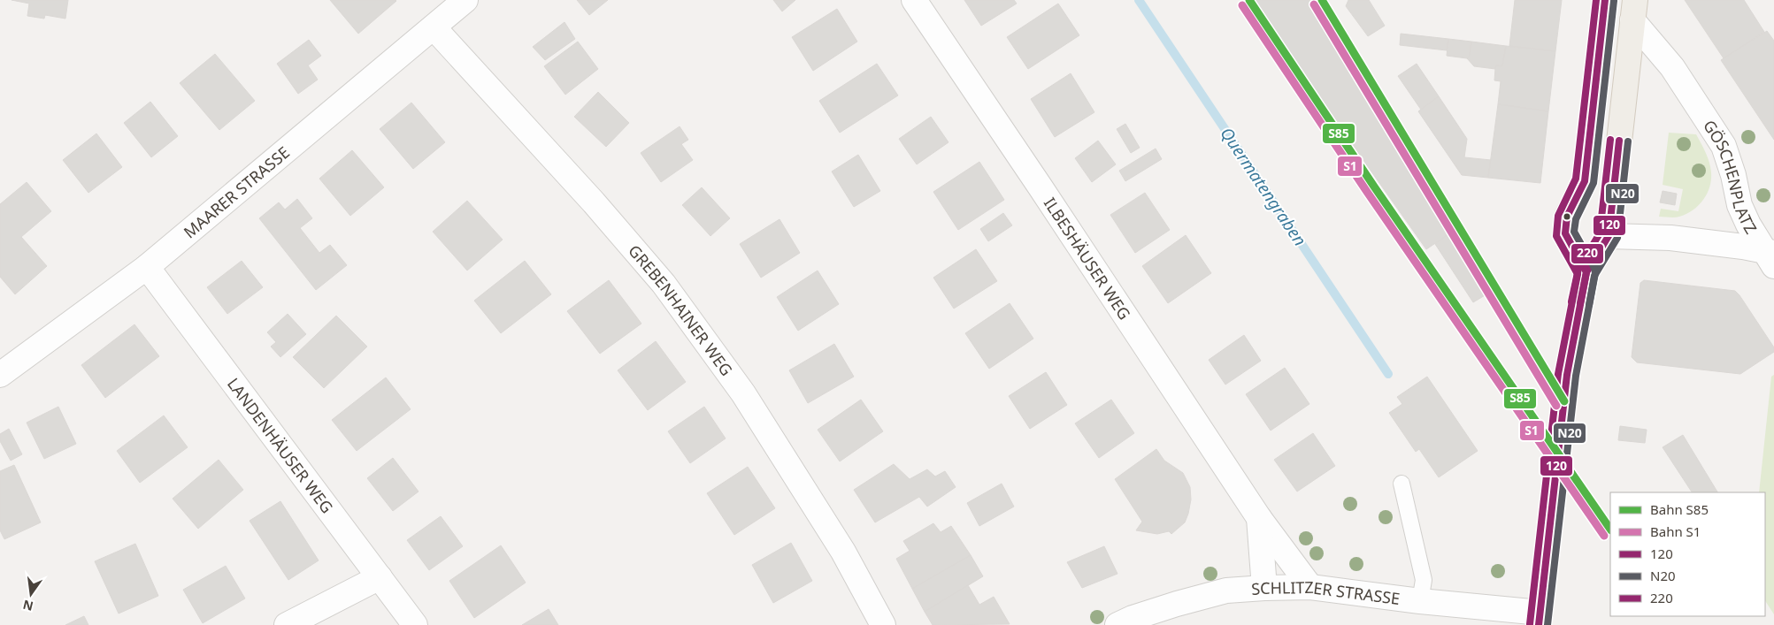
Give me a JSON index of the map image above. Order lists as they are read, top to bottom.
{
  "streets": {
    "street": [
      "GÖSCHENPLATZ",
      "MAARER STRASSE",
      "ILBESHÄUSER WEG",
      "GREBENHAINER WEG",
      "LANDENHÄUSER WEG",
      "SCHLITZER STRASSE"
    ]
  },
  "crossings": [
    ["MAARER STRASSE", "GREBENHAINER WEG"],
    ["MAARER STRASSE", "LANDENHÄUSER WEG"],
    ["ILBESHÄUSER WEG", "SCHLITZER STRASSE"]
  ],
  "water": ["Quermatengraben"],
  "lines": [
    "rail line S85",
    "transit line 120",
    "transit line 220",
    "transit line N20",
    "rail line S1"
  ],
  "legend": [
    "Bahn S85",
    "Bahn S1",
    "120",
    "N20",
    "220"
  ],
  "north": "bottom"
}
